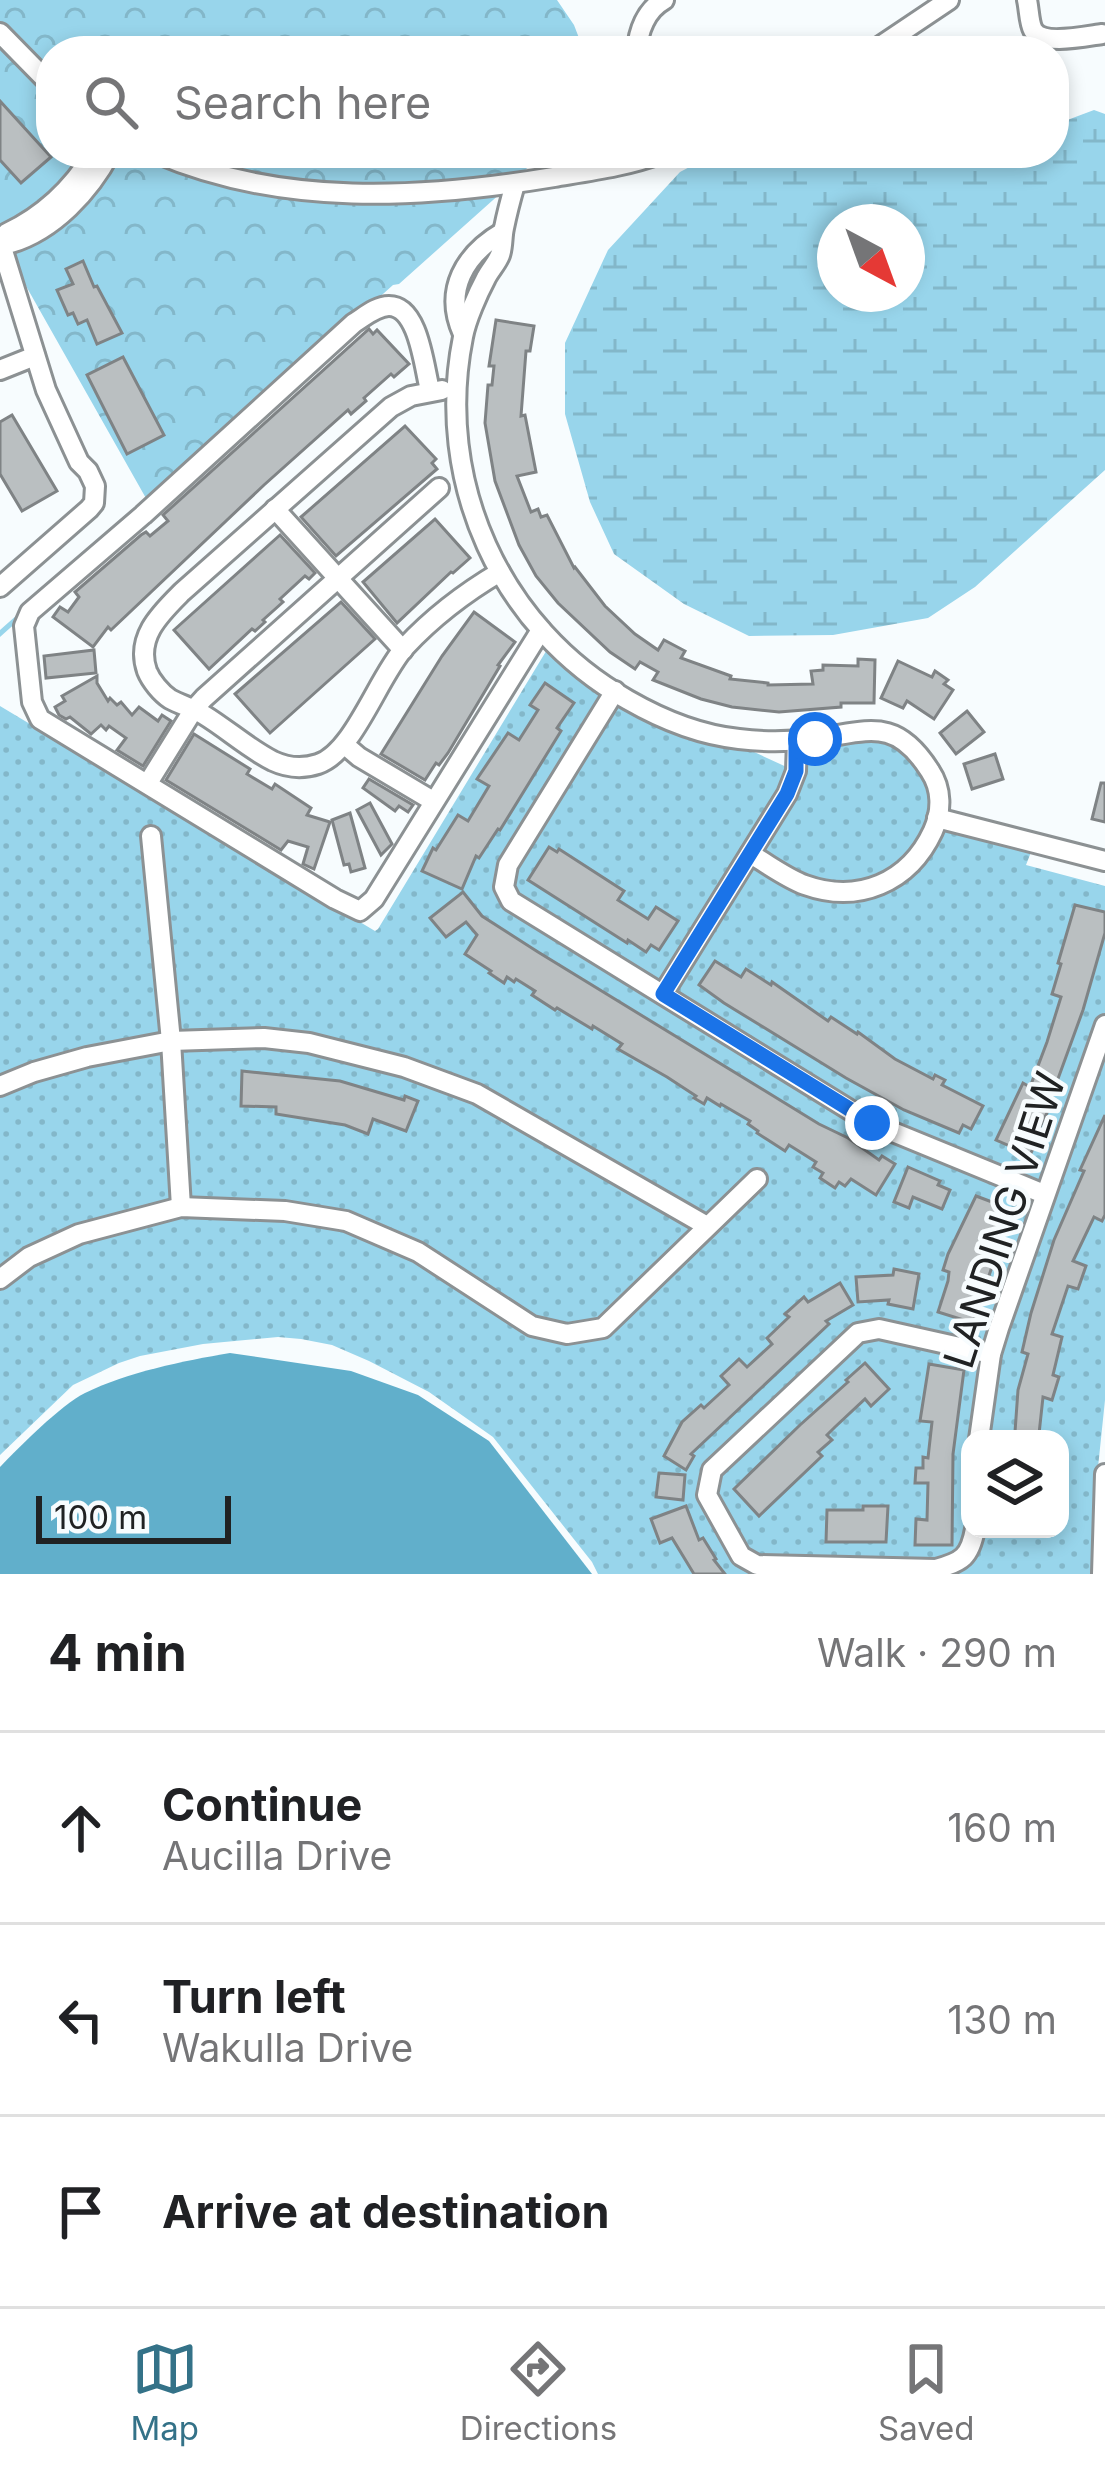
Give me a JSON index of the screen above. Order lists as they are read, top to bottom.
{
  "streets": {
    "street": ["LANDING VIEW"]
  },
  "scale_bar": "100 m",
  "north": "bottom right",
  "page": {
    "search": "Search here",
    "scale": "100 m",
    "heading": ["4 min", "Walk · 290 m"],
    "list": [
      ["Continue", "Aucilla Drive", "160 m"],
      ["Turn left", "Wakulla Drive", "130 m"],
      "Arrive at destination"
    ],
    "nav": ["Map", "Directions", "Saved"]
  }
}
